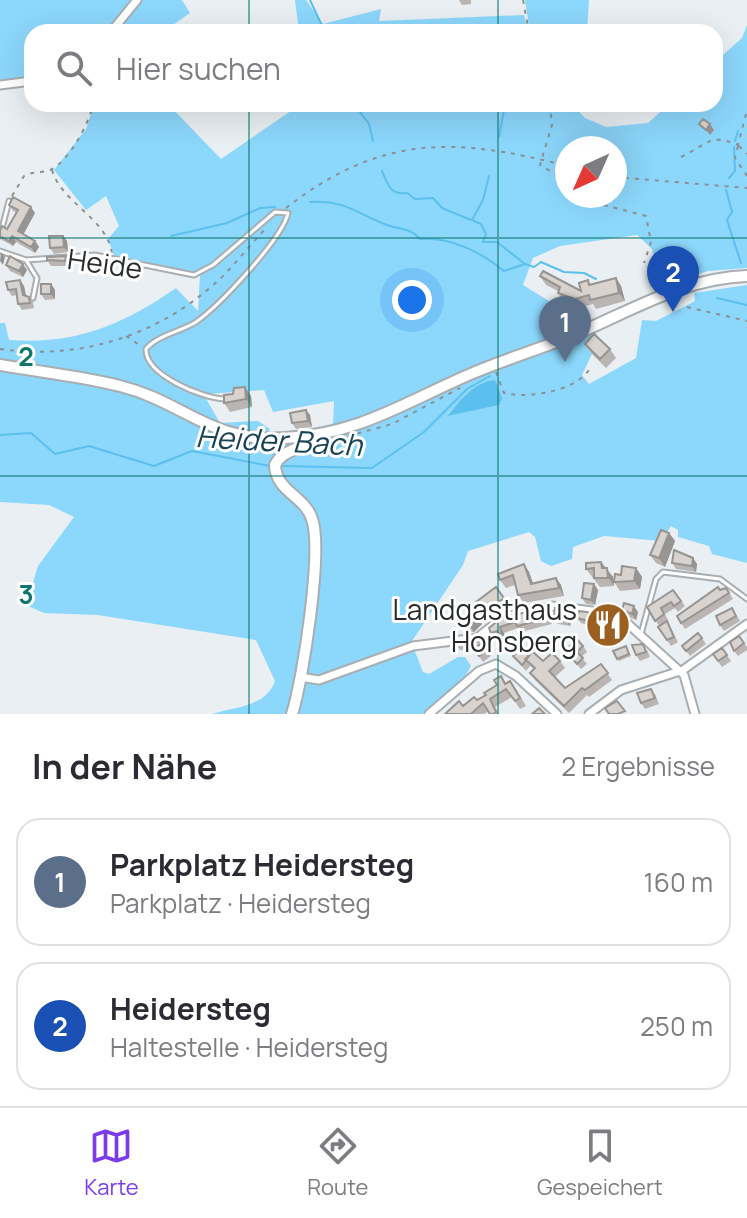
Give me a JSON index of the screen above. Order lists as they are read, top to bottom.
{
  "streets": {
    "lane": ["Heide"]
  },
  "water": ["Heider Bach"],
  "places": {
    "restaurant": ["Landgasthaus Honsberg"]
  },
  "north": "bottom left",
  "page": {
    "search": "Hier suchen",
    "pins": ["2", "1"],
    "heading": ["In der Nähe", "2 Ergebnisse"],
    "list": [
      {
        "mark": "1",
        "name": "Parkplatz Heidersteg",
        "note": "Parkplatz · Heidersteg",
        "value": "160 m"
      },
      {
        "mark": "2",
        "name": "Heidersteg",
        "note": "Haltestelle · Heidersteg",
        "value": "250 m"
      }
    ],
    "nav": ["Karte", "Route", "Gespeichert"]
  },
  "grid": {
    "rows": ["2", "3"]
  }
}
